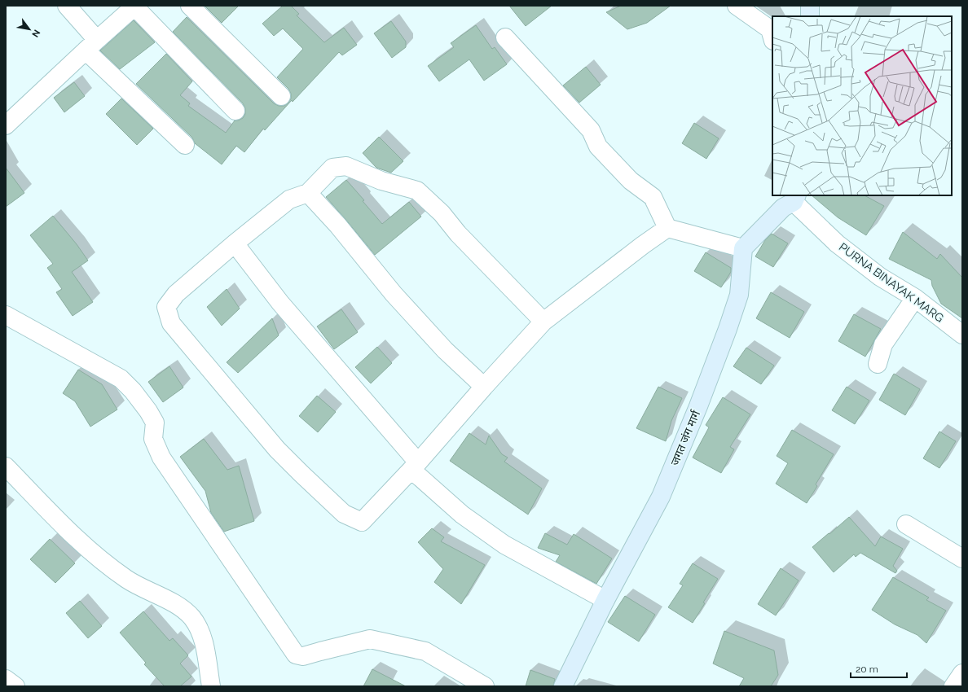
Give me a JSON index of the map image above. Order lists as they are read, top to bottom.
{
  "streets": {
    "street": ["PURNA BINAYAK MARG", "जगत जंग मार्ग"]
  },
  "scale_bar": "20 m",
  "north": "bottom right"
}
